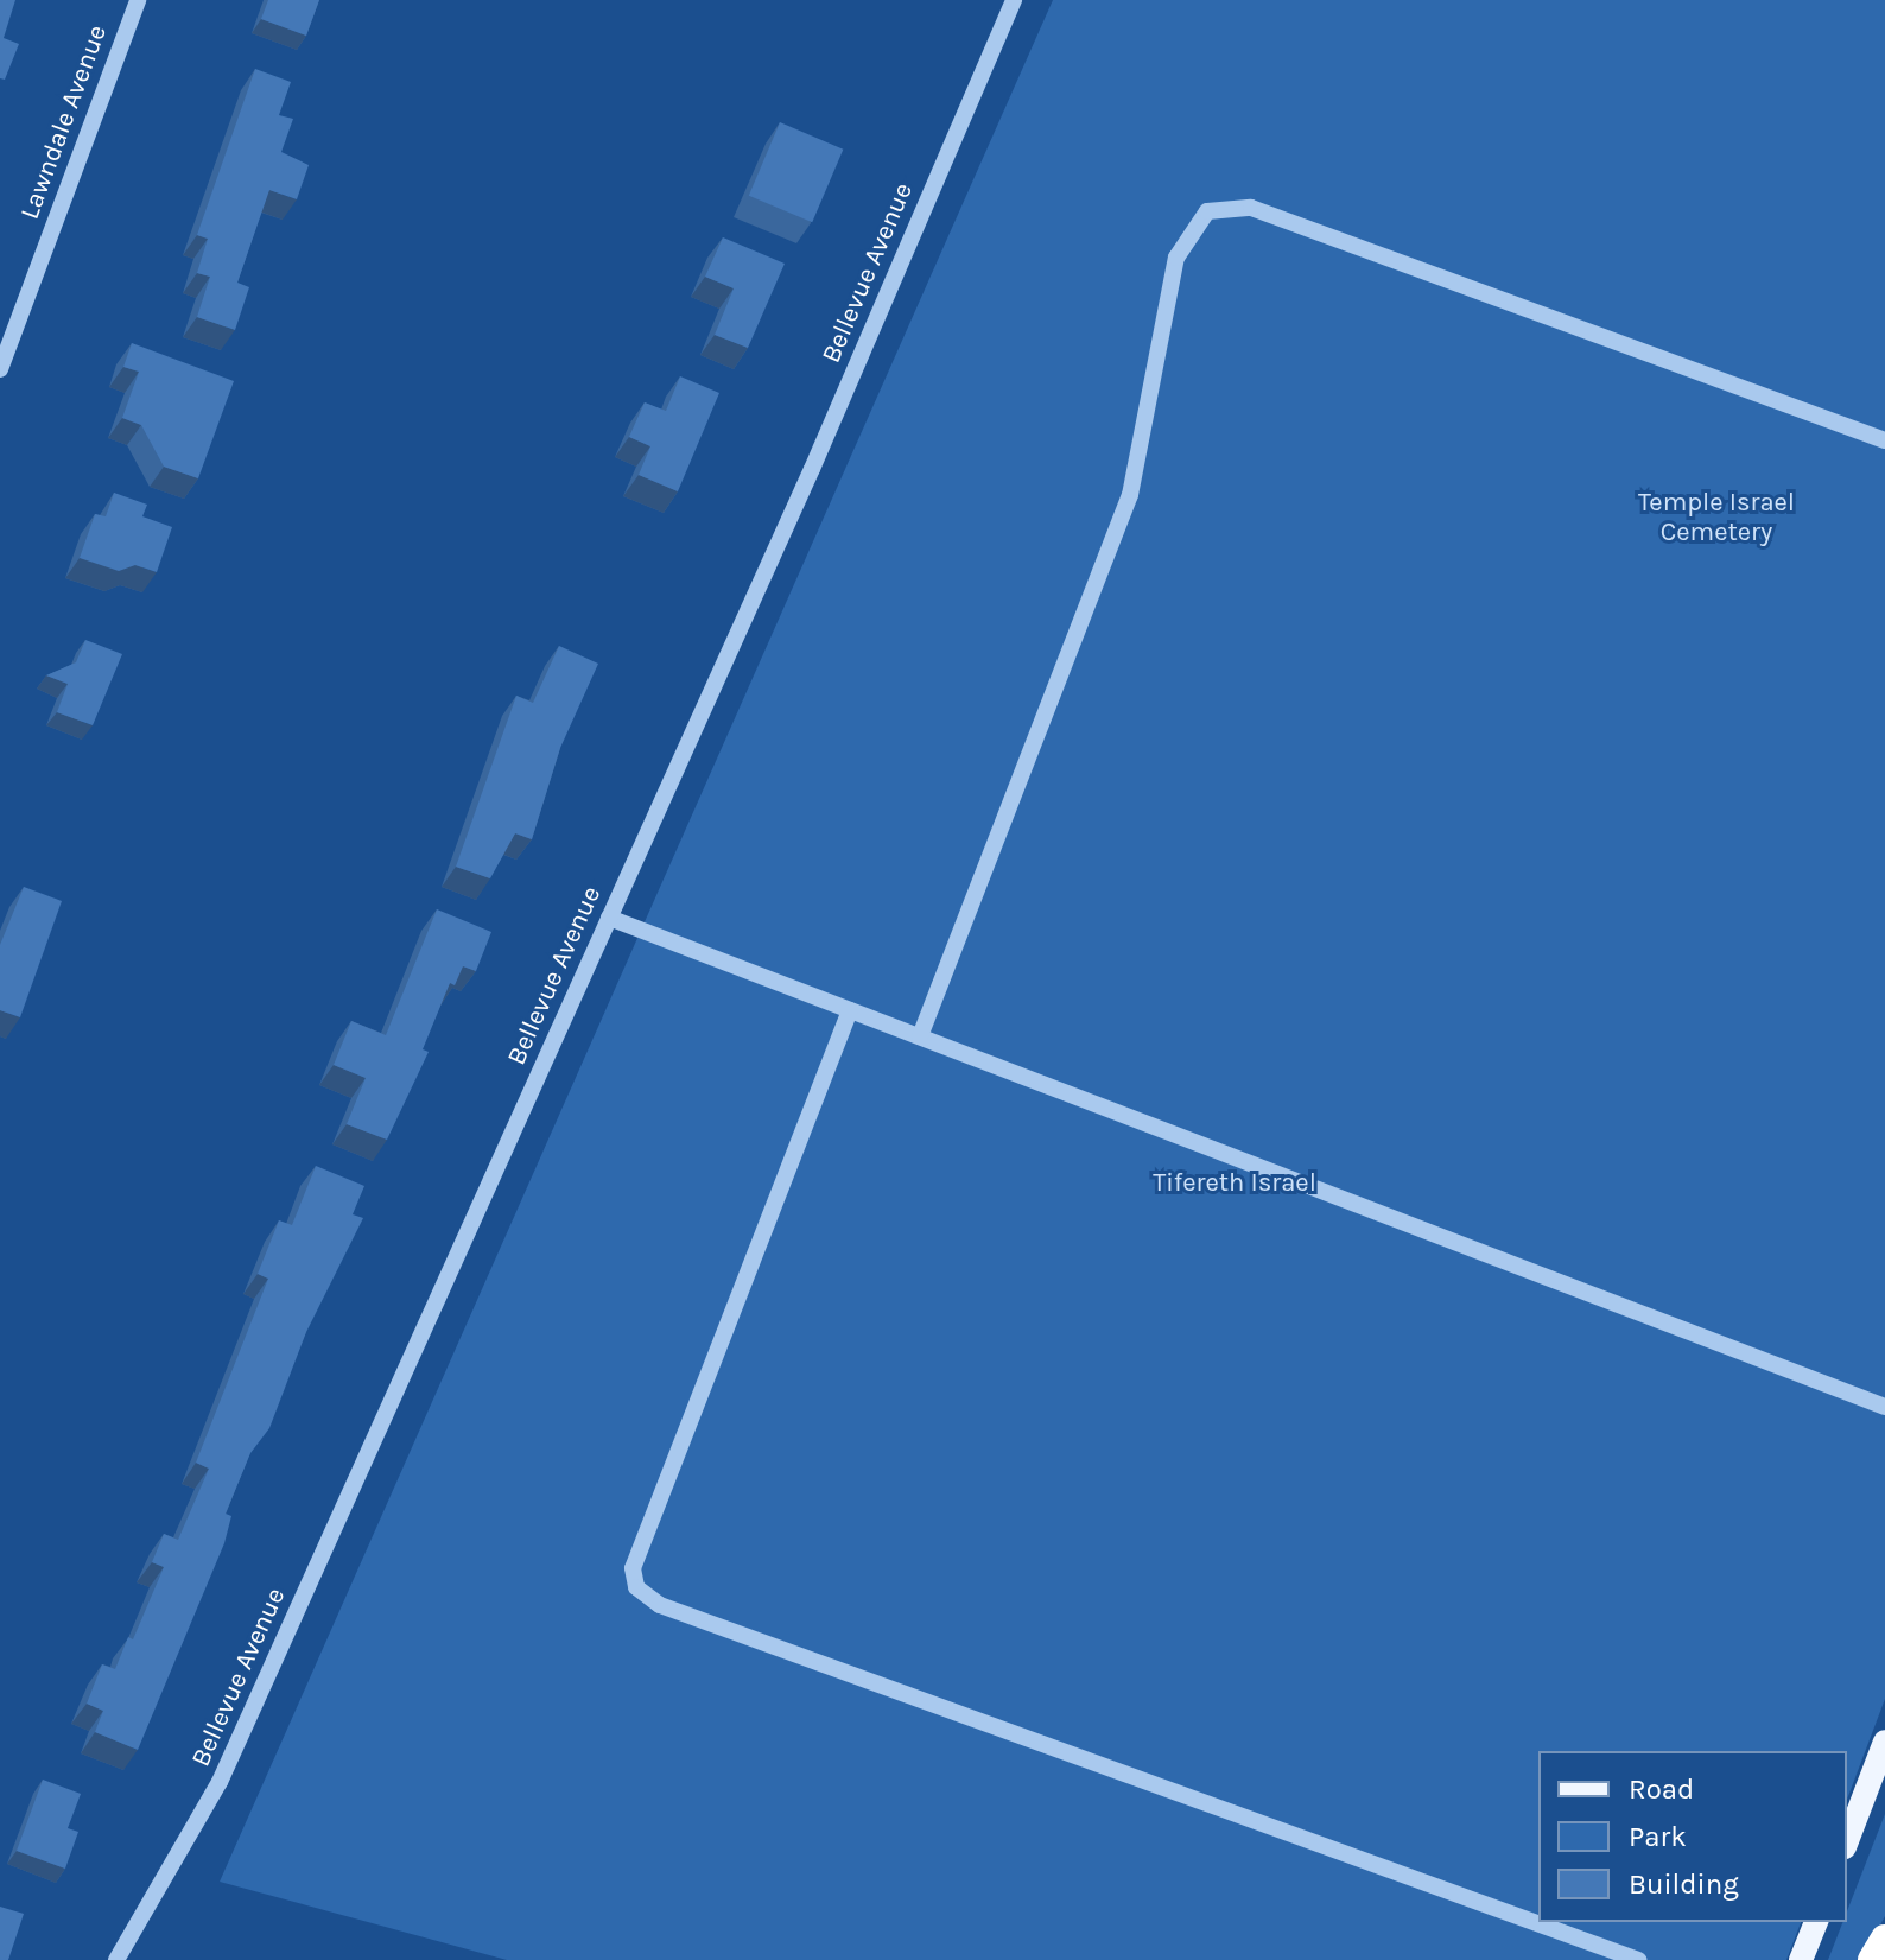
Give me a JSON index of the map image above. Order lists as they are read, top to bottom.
{
  "streets": {
    "street": ["Lawndale Avenue", "Bellevue Avenue"]
  },
  "parks": ["Temple Israel Cemetery", "Tifereth Israel"],
  "legend": ["Road", "Park", "Building"]
}
